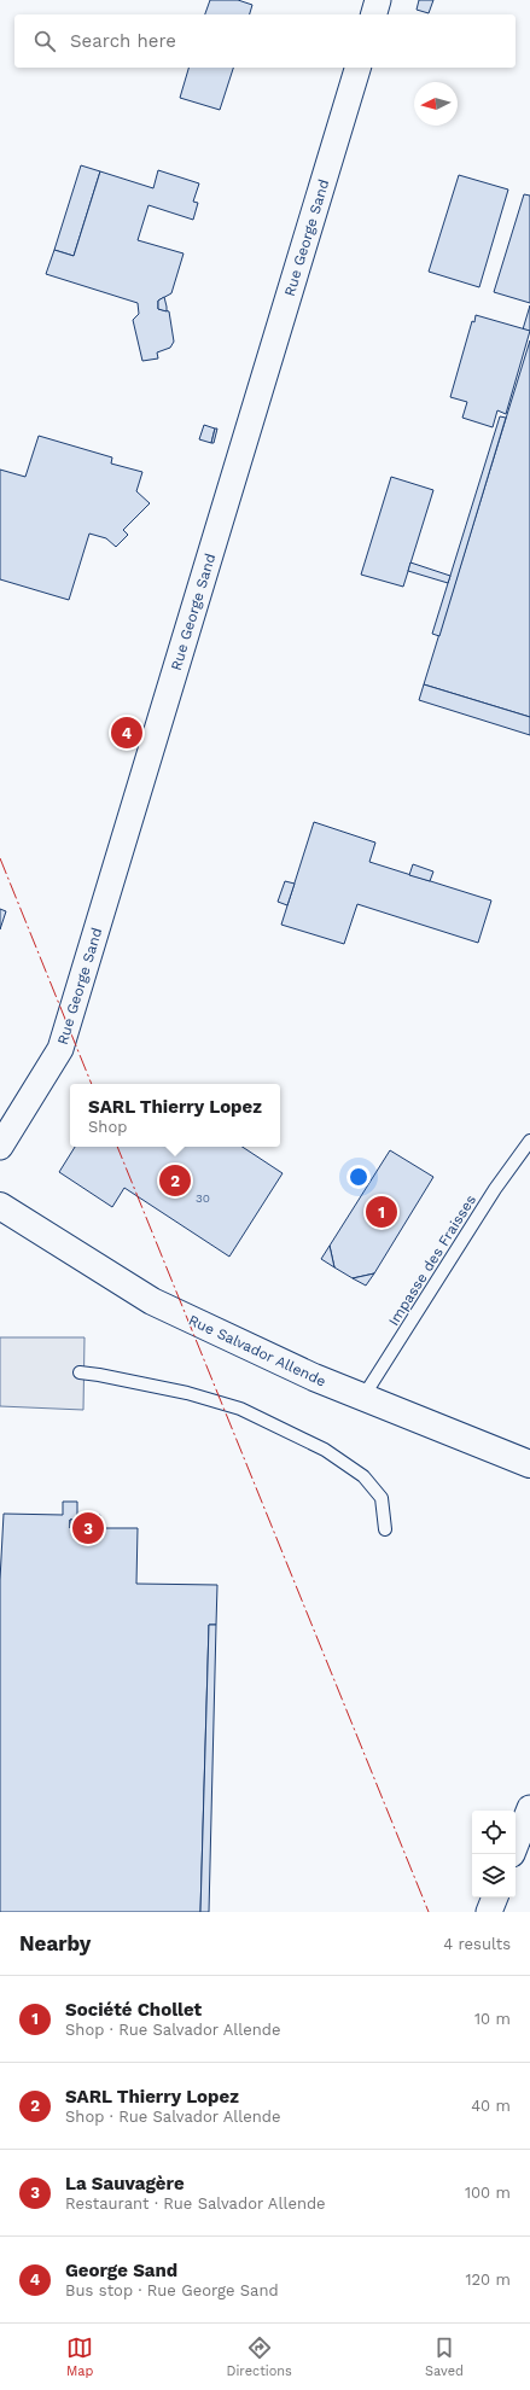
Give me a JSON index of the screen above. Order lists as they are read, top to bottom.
{
  "streets": {
    "street": ["Rue George Sand", "Rue Salvador Allende"],
    "lane": ["Impasse des Fraisses"]
  },
  "crossings": [
    ["Impasse des Fraisses", "Rue Salvador Allende"]
  ],
  "house_numbers": ["30"],
  "north": "left",
  "page": {
    "search": "Search here",
    "pins": [
      "4",
      "2",
      "1",
      "3"
    ],
    "popup": ["SARL Thierry Lopez", "Shop"],
    "heading": ["Nearby", "4 results"],
    "list": [
      {
        "mark": "1",
        "name": "Société Chollet",
        "note": "Shop · Rue Salvador Allende",
        "value": "10 m"
      },
      {
        "mark": "2",
        "name": "SARL Thierry Lopez",
        "note": "Shop · Rue Salvador Allende",
        "value": "40 m"
      },
      {
        "mark": "3",
        "name": "La Sauvagère",
        "note": "Restaurant · Rue Salvador Allende",
        "value": "100 m"
      },
      {
        "mark": "4",
        "name": "George Sand",
        "note": "Bus stop · Rue George Sand",
        "value": "120 m"
      }
    ],
    "nav": ["Map", "Directions", "Saved"]
  }
}
